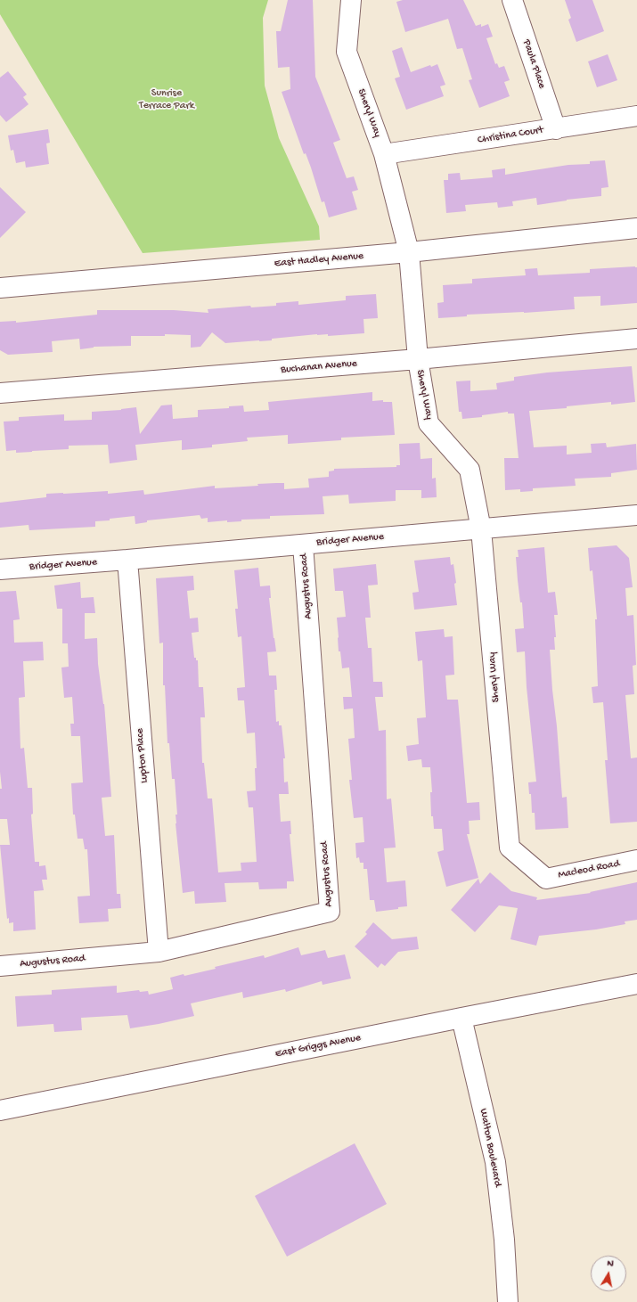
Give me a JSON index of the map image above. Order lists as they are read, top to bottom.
{
  "streets": {
    "street": [
      "Paula Place",
      "Sheryl Way",
      "Christina Court",
      "East Hadley Avenue",
      "Buchanan Avenue",
      "Bridger Avenue",
      "Augustus Road",
      "Lupton Place",
      "Macleod Road",
      "East Griggs Avenue",
      "Walton Boulevard"
    ]
  },
  "crossings": [
    ["Paula Place", "Christina Court"],
    ["Sheryl Way", "Christina Court"],
    ["Sheryl Way", "East Hadley Avenue"],
    ["Sheryl Way", "Buchanan Avenue"],
    ["Sheryl Way", "Bridger Avenue"],
    ["Sheryl Way", "Macleod Road"],
    ["Bridger Avenue", "Augustus Road"],
    ["Bridger Avenue", "Lupton Place"],
    ["Augustus Road", "Lupton Place"],
    ["East Griggs Avenue", "Walton Boulevard"]
  ],
  "parks": ["Sunrise Terrace Park"],
  "north": "top"
}
